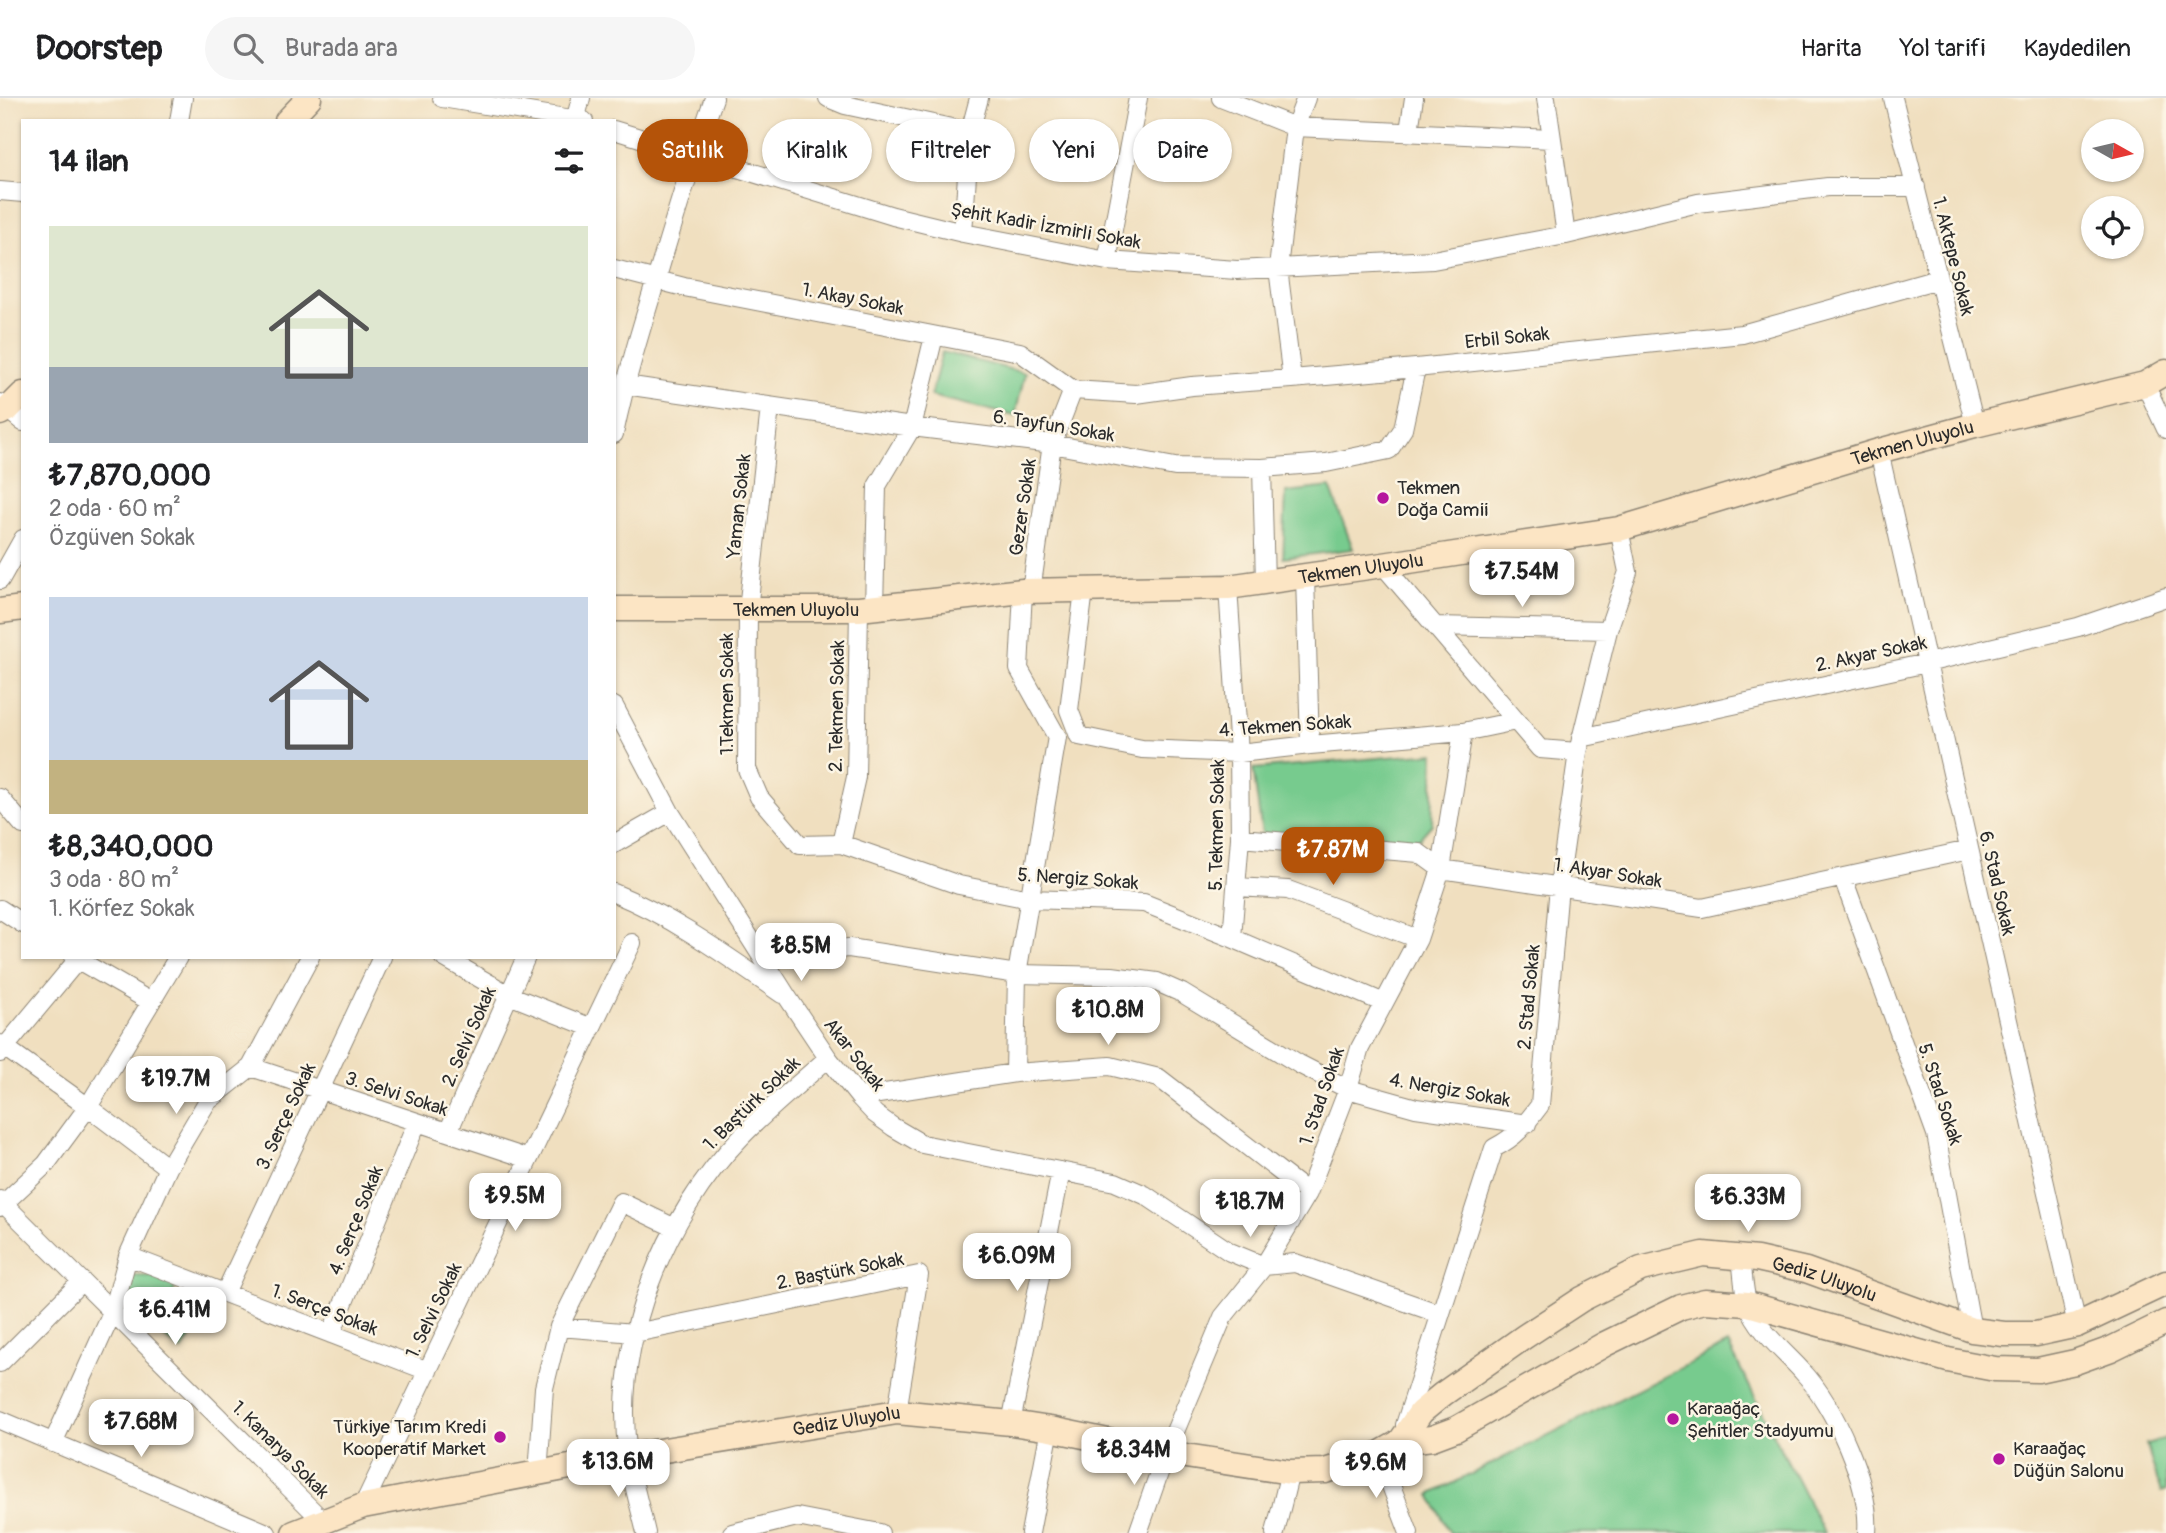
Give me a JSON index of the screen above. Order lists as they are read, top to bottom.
{
  "streets": {
    "street": [
      "Şehit Kadir İzmirli Sokak",
      "1. Aktepe Sokak",
      "1. Akay Sokak",
      "Erbil Sokak",
      "6. Tayfun Sokak",
      "Tekmen Uluyolu",
      "Yaman Sokak",
      "Gezer Sokak",
      "2. Akyar Sokak",
      "1.Tekmen Sokak",
      "2. Tekmen Sokak",
      "4. Tekmen Sokak",
      "5. Tekmen Sokak",
      "1. Akyar Sokak",
      "5. Nergiz Sokak",
      "6. Stad Sokak",
      "2. Stad Sokak",
      "2. Selvi Sokak",
      "Akar Sokak",
      "4. Nergiz Sokak",
      "3. Selvi Sokak",
      "5. Stad Sokak",
      "1. Stad Sokak",
      "1. Baştürk Sokak",
      "3. Serçe Sokak",
      "4. Serçe Sokak",
      "2. Baştürk Sokak",
      "Gediz Uluyolu",
      "1. Serçe Sokak",
      "1. Selvi Sokak",
      "1. Kanarya Sokak"
    ]
  },
  "crossings": [
    ["Şehit Kadir İzmirli Sokak", "1. Aktepe Sokak"],
    ["1. Aktepe Sokak", "Erbil Sokak"],
    ["1. Aktepe Sokak", "Tekmen Uluyolu"],
    ["1. Akay Sokak", "Erbil Sokak"],
    ["1. Akay Sokak", "Gezer Sokak"],
    ["1. Akay Sokak", "2. Tekmen Sokak"],
    ["Erbil Sokak", "6. Tayfun Sokak"],
    ["Erbil Sokak", "Gezer Sokak"],
    ["6. Tayfun Sokak", "Yaman Sokak"],
    ["6. Tayfun Sokak", "Gezer Sokak"],
    ["6. Tayfun Sokak", "2. Tekmen Sokak"],
    ["Tekmen Uluyolu", "Yaman Sokak"],
    ["Tekmen Uluyolu", "Gezer Sokak"],
    ["Tekmen Uluyolu", "2. Akyar Sokak"],
    ["Tekmen Uluyolu", "1.Tekmen Sokak"],
    ["Tekmen Uluyolu", "2. Tekmen Sokak"],
    ["Tekmen Uluyolu", "4. Tekmen Sokak"],
    ["Tekmen Uluyolu", "5. Tekmen Sokak"],
    ["Tekmen Uluyolu", "6. Stad Sokak"],
    ["Tekmen Uluyolu", "2. Stad Sokak"],
    ["Yaman Sokak", "1.Tekmen Sokak"],
    ["Gezer Sokak", "5. Nergiz Sokak"],
    ["Gezer Sokak", "4. Nergiz Sokak"],
    ["2. Akyar Sokak", "4. Tekmen Sokak"],
    ["2. Akyar Sokak", "6. Stad Sokak"],
    ["2. Akyar Sokak", "2. Stad Sokak"],
    ["1.Tekmen Sokak", "2. Tekmen Sokak"],
    ["1.Tekmen Sokak", "5. Nergiz Sokak"],
    ["2. Tekmen Sokak", "5. Nergiz Sokak"],
    ["4. Tekmen Sokak", "5. Tekmen Sokak"],
    ["4. Tekmen Sokak", "1. Stad Sokak"],
    ["5. Tekmen Sokak", "1. Akyar Sokak"],
    ["5. Tekmen Sokak", "5. Nergiz Sokak"],
    ["1. Akyar Sokak", "6. Stad Sokak"],
    ["1. Akyar Sokak", "2. Stad Sokak"],
    ["1. Akyar Sokak", "5. Stad Sokak"],
    ["1. Akyar Sokak", "1. Stad Sokak"],
    ["5. Nergiz Sokak", "1. Stad Sokak"],
    ["6. Stad Sokak", "Gediz Uluyolu"],
    ["2. Stad Sokak", "4. Nergiz Sokak"],
    ["2. Stad Sokak", "Gediz Uluyolu"],
    ["2. Selvi Sokak", "3. Selvi Sokak"],
    ["Akar Sokak", "4. Nergiz Sokak"],
    ["Akar Sokak", "1. Stad Sokak"],
    ["Akar Sokak", "1. Baştürk Sokak"],
    ["4. Nergiz Sokak", "1. Stad Sokak"],
    ["3. Selvi Sokak", "3. Serçe Sokak"],
    ["3. Selvi Sokak", "4. Serçe Sokak"],
    ["3. Selvi Sokak", "1. Selvi Sokak"],
    ["5. Stad Sokak", "Gediz Uluyolu"],
    ["1. Stad Sokak", "Gediz Uluyolu"],
    ["1. Baştürk Sokak", "2. Baştürk Sokak"],
    ["1. Baştürk Sokak", "Gediz Uluyolu"],
    ["3. Serçe Sokak", "1. Serçe Sokak"],
    ["4. Serçe Sokak", "1. Serçe Sokak"],
    ["2. Baştürk Sokak", "Gediz Uluyolu"],
    ["Gediz Uluyolu", "1. Selvi Sokak"],
    ["Gediz Uluyolu", "1. Kanarya Sokak"],
    ["1. Serçe Sokak", "1. Selvi Sokak"]
  ],
  "places": [
    "Tekmen Doğa Camii",
    "Karaağaç Şehitler Stadyumu",
    "Türkiye Tarım Kredi Kooperatif Market",
    "Karaağaç Düğün Salonu"
  ],
  "north": "right",
  "page": {
    "header": "Doorstep",
    "search": "Burada ara",
    "nav": ["Harita", "Yol tarifi", "Kaydedilen"],
    "chip": [
      "Satılık",
      "Kiralık",
      "Filtreler",
      "Yeni",
      "Daire"
    ],
    "heading": "14 ilan",
    "list": [
      {
        "name": "₺7,870,000",
        "note": "2 oda · 60 m² · Özgüven Sokak"
      },
      {
        "name": "₺8,340,000",
        "note": "3 oda · 80 m² · 1. Körfez Sokak"
      }
    ],
    "price": [
      "₺7.54M",
      "₺7.87M",
      "₺8.5M",
      "₺10.8M",
      "₺19.7M",
      "₺9.5M",
      "₺6.33M",
      "₺18.7M",
      "₺6.09M",
      "₺6.41M",
      "₺7.68M",
      "₺8.34M",
      "₺13.6M",
      "₺9.6M"
    ]
  }
}
